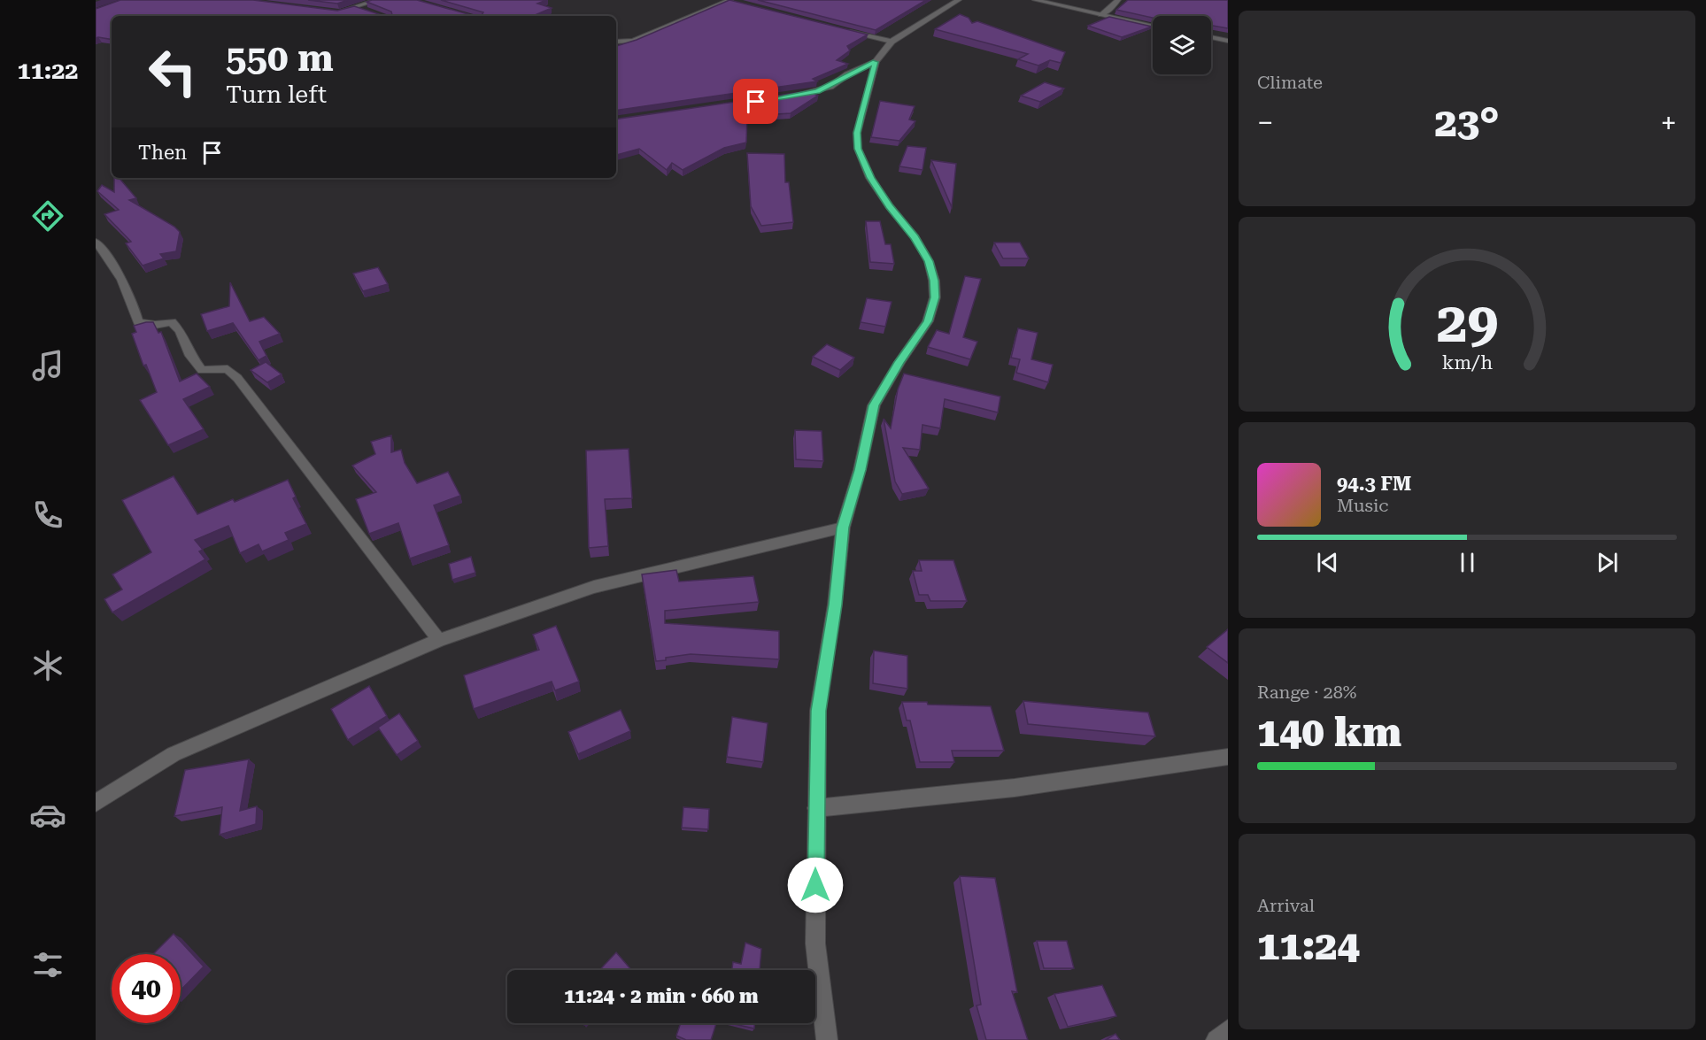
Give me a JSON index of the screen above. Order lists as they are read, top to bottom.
{
  "page": {
    "tabs": "11:22",
    "tile": [
      "Climate",
      ["Range · 28%", "140 km"],
      ["Arrival", "11:24"]
    ],
    "turn": ["550 m", "Turn left"],
    "heat": ["−", "23°", "+"],
    "then": "Then",
    "song": ["94.3 FM", "Music"],
    "limit": "40",
    "trip": "11:24 · 2 min · 660 m",
    "gauge": ["29", "km/h"]
  }
}
